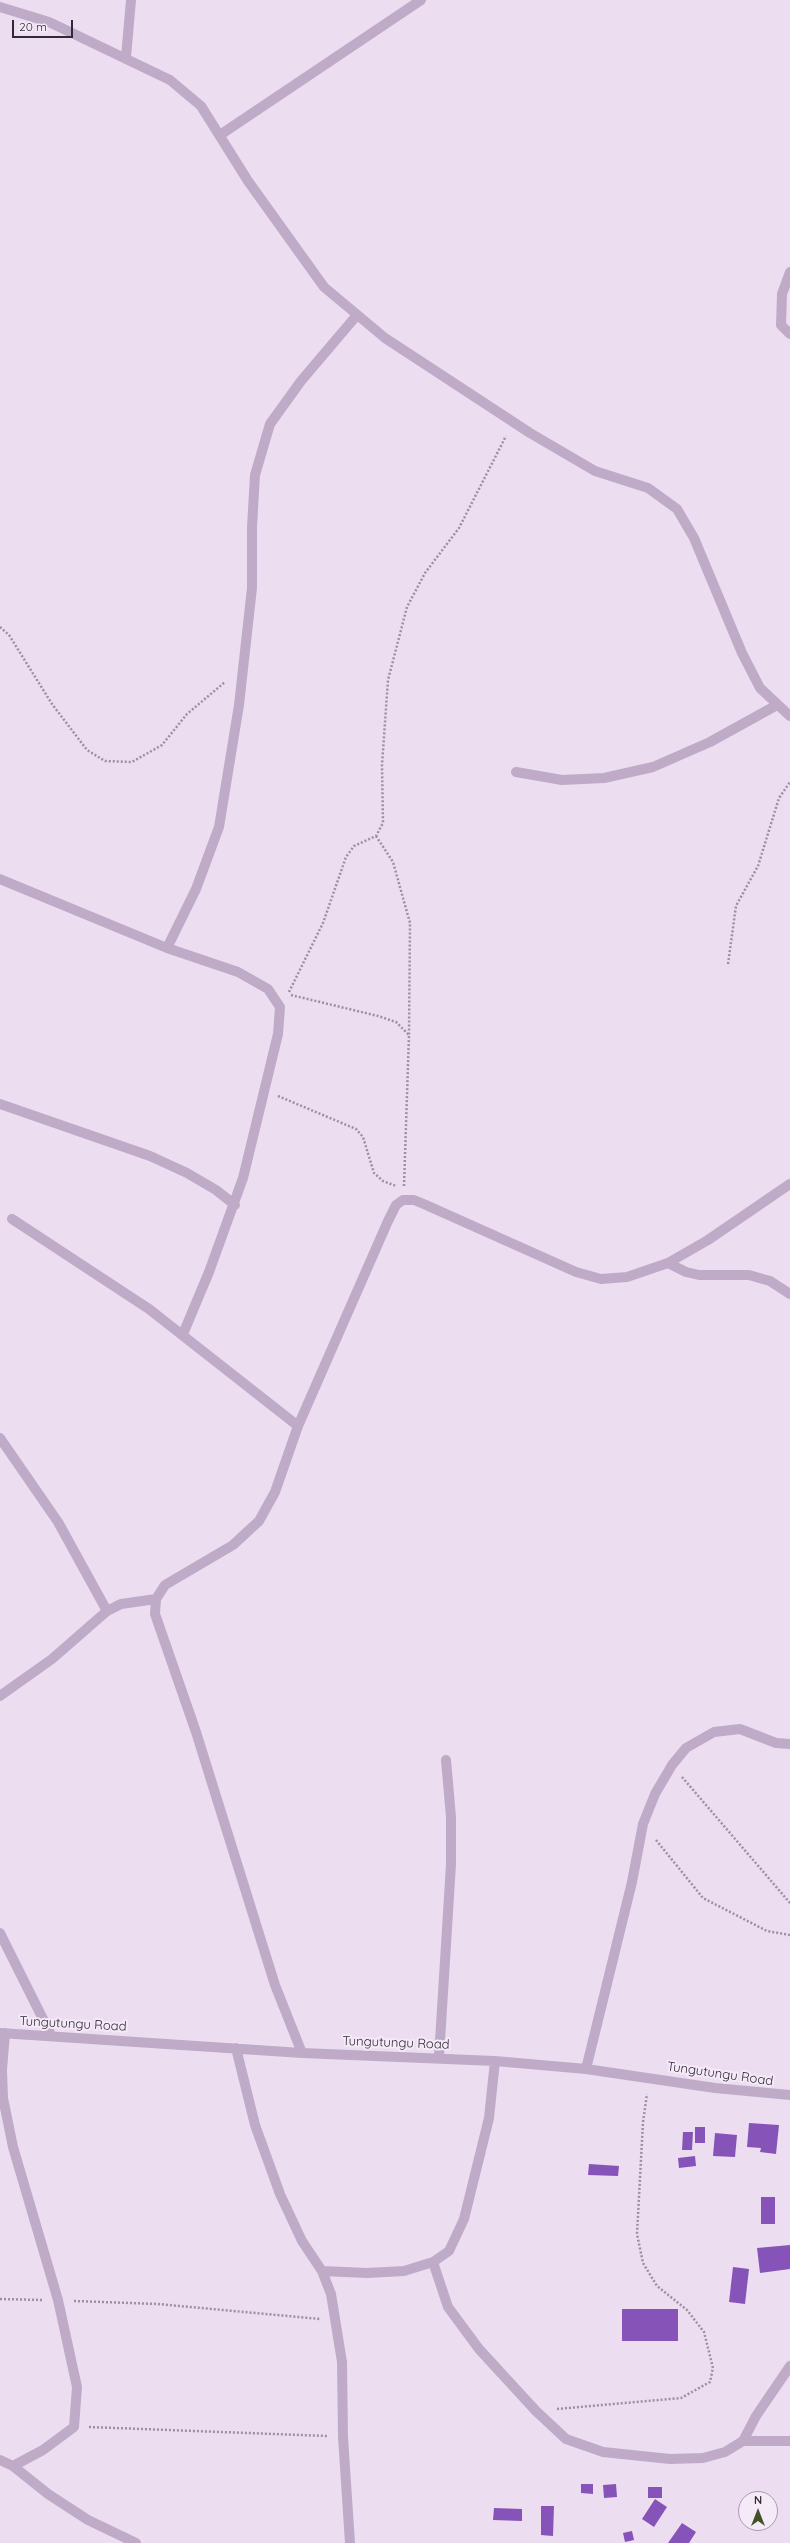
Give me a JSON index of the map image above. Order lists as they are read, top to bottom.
{
  "streets": {
    "street": ["Tungutungu Road"]
  },
  "scale_bar": "20 m",
  "north": "top"
}
